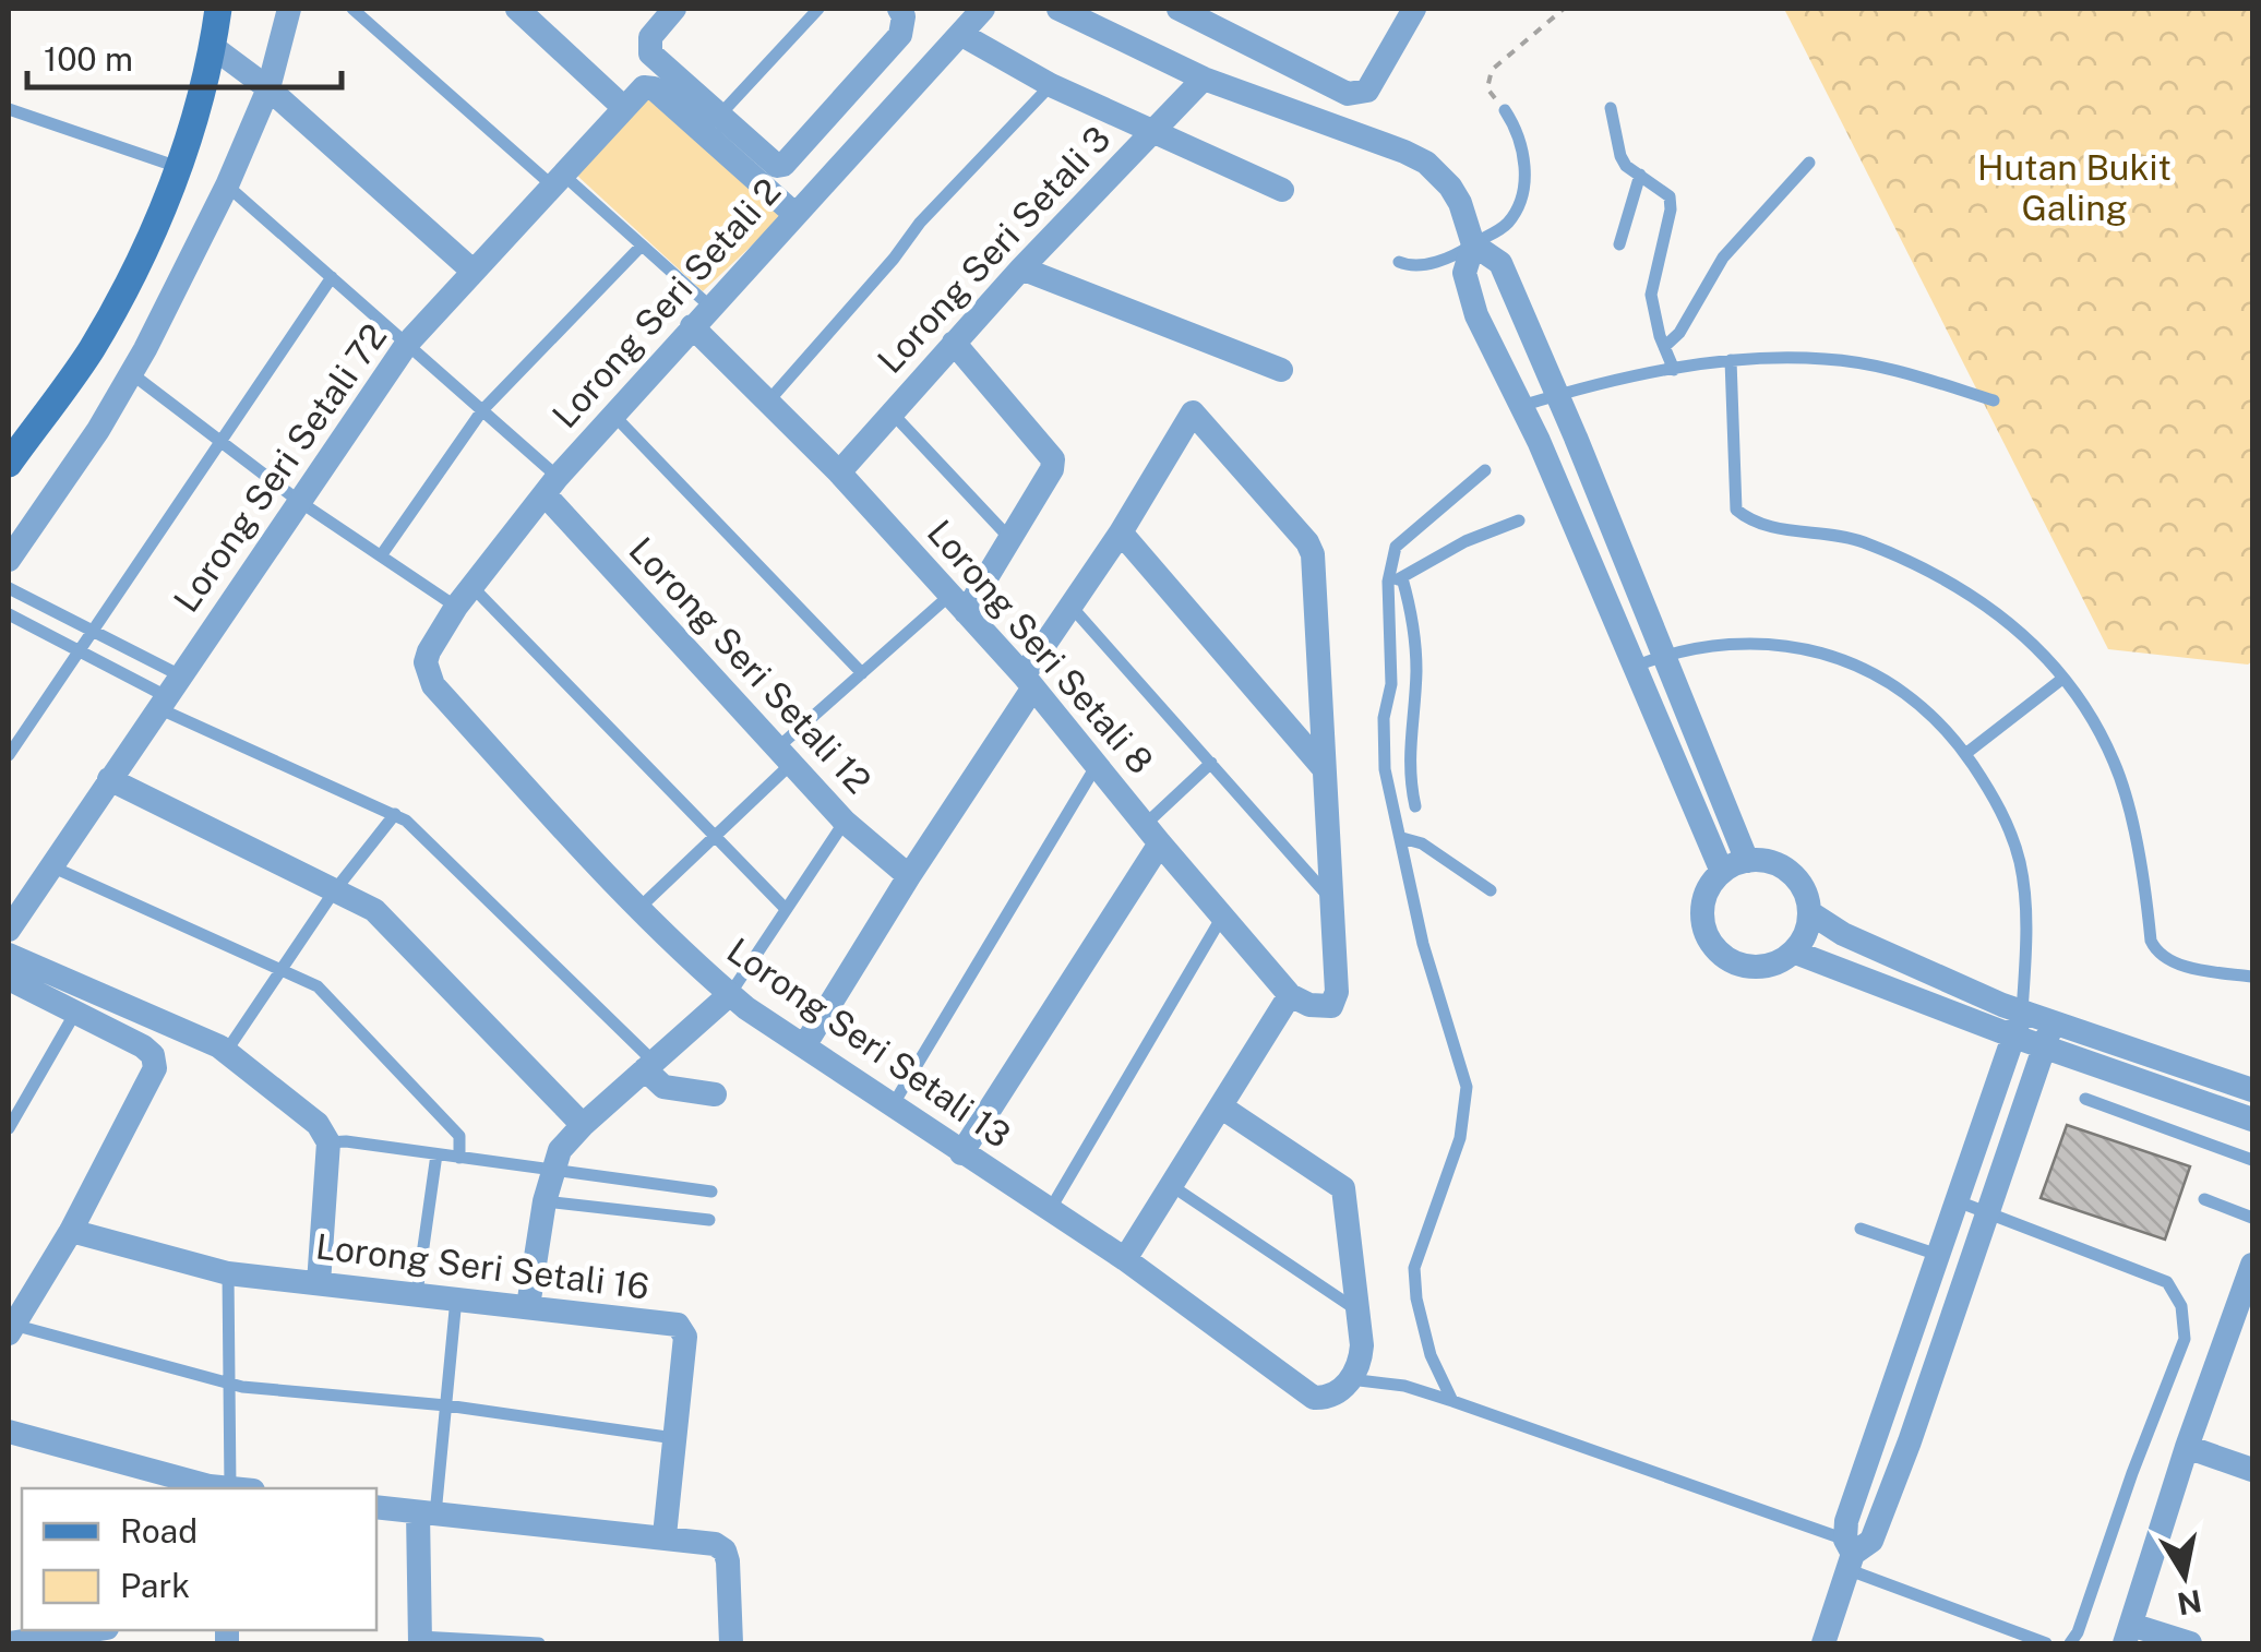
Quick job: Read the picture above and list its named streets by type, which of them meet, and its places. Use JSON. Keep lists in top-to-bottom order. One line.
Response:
{"streets":{"street":["Lorong Seri Setali 3","Lorong Seri Setali 2","Lorong Seri Setali 72","Lorong Seri Setali 8","Lorong Seri Setali 12","Lorong Seri Setali 13","Lorong Seri Setali 16"]},"crossings":[["Lorong Seri Setali 3","Lorong Seri Setali 8"],["Lorong Seri Setali 2","Lorong Seri Setali 72"],["Lorong Seri Setali 2","Lorong Seri Setali 8"],["Lorong Seri Setali 2","Lorong Seri Setali 12"],["Lorong Seri Setali 2","Lorong Seri Setali 13"]],"parks":["Hutan Bukit Galing"],"legend":["Road","Park"],"scale_bar":"100 m","north":"bottom"}
